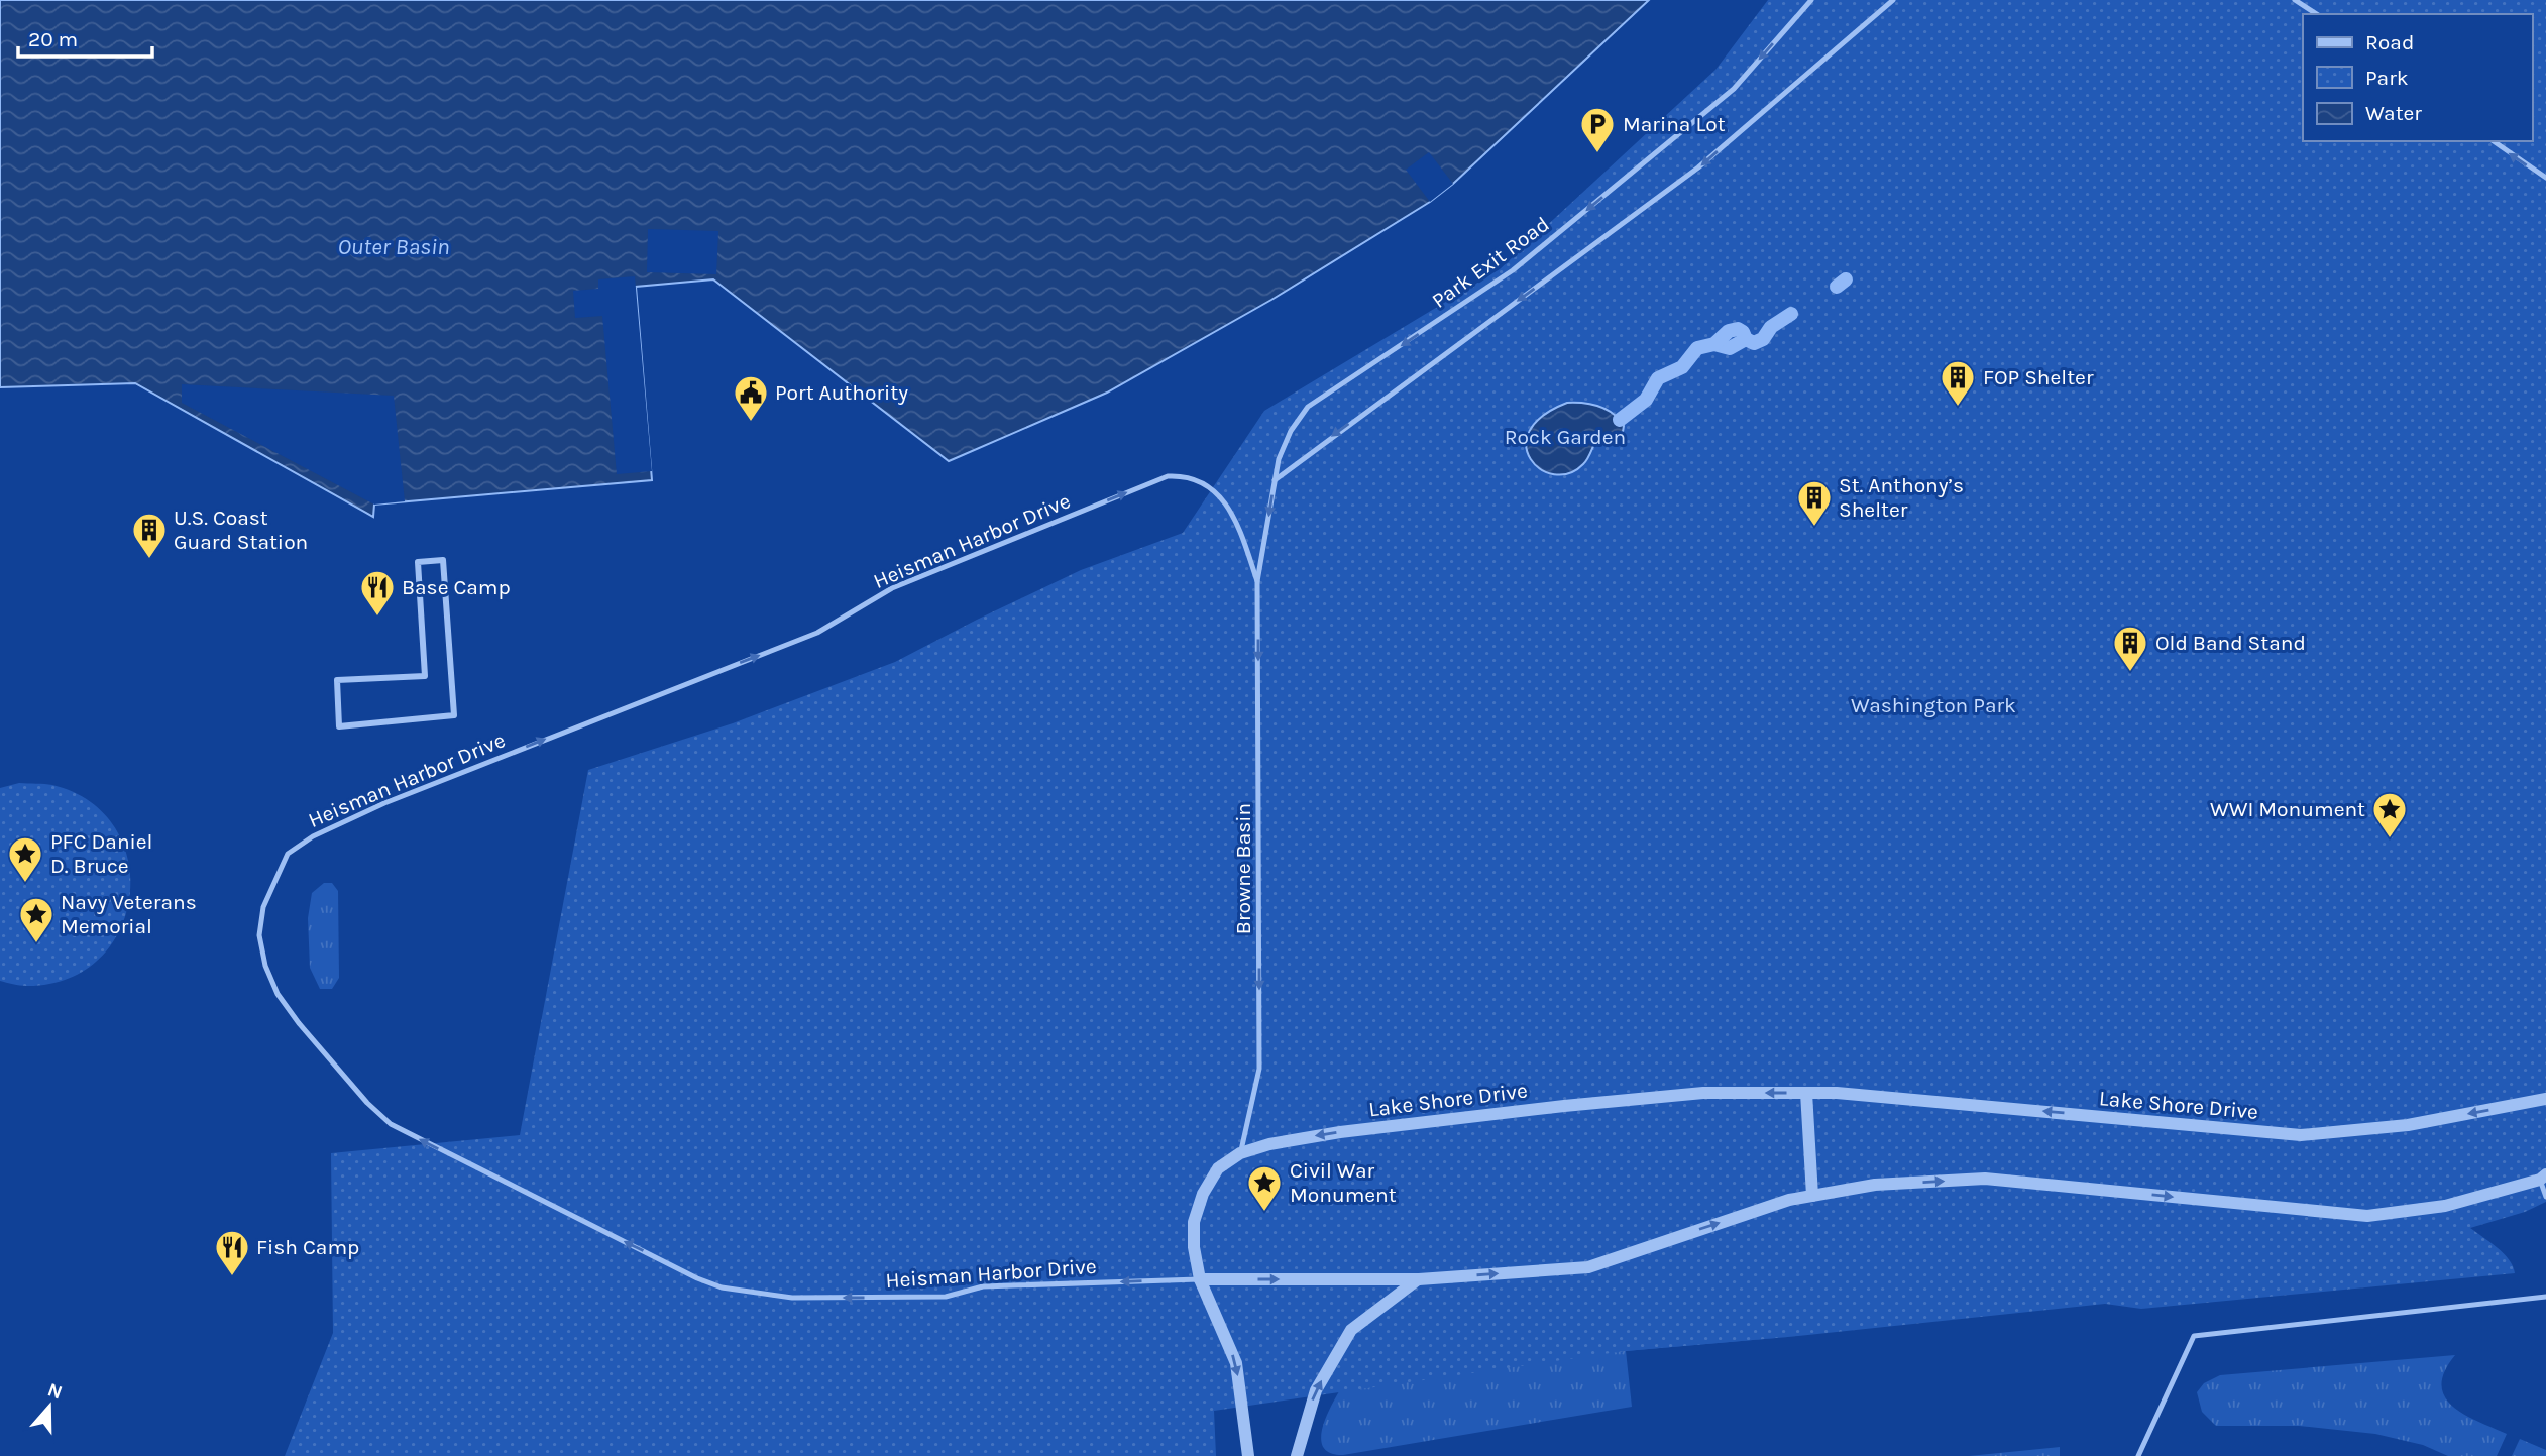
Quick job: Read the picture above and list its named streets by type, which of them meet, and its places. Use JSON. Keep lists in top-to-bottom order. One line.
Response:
{"streets":{"street":["Lake Shore Drive"],"lane":["Park Exit Road","Heisman Harbor Drive","Browne Basin"]},"crossings":[["Park Exit Road","Heisman Harbor Drive"],["Park Exit Road","Browne Basin"],["Heisman Harbor Drive","Browne Basin"],["Heisman Harbor Drive","Lake Shore Drive"],["Browne Basin","Lake Shore Drive"]],"one_way":["Browne Basin"],"water":["Outer Basin"],"parks":["Rock Garden","Washington Park"],"places":{"parking":["Marina Lot"],"building":["FOP Shelter","St. Anthony’s Shelter","U.S. Coast Guard Station","Old Band Stand"],"public building":["Port Authority"],"restaurant":["Base Camp","Fish Camp"],"place":["WWI Monument","PFC Daniel D. Bruce","Navy Veterans Memorial","Civil War Monument"]},"legend":["Road","Park","Water"],"scale_bar":"20 m","north":"top"}
